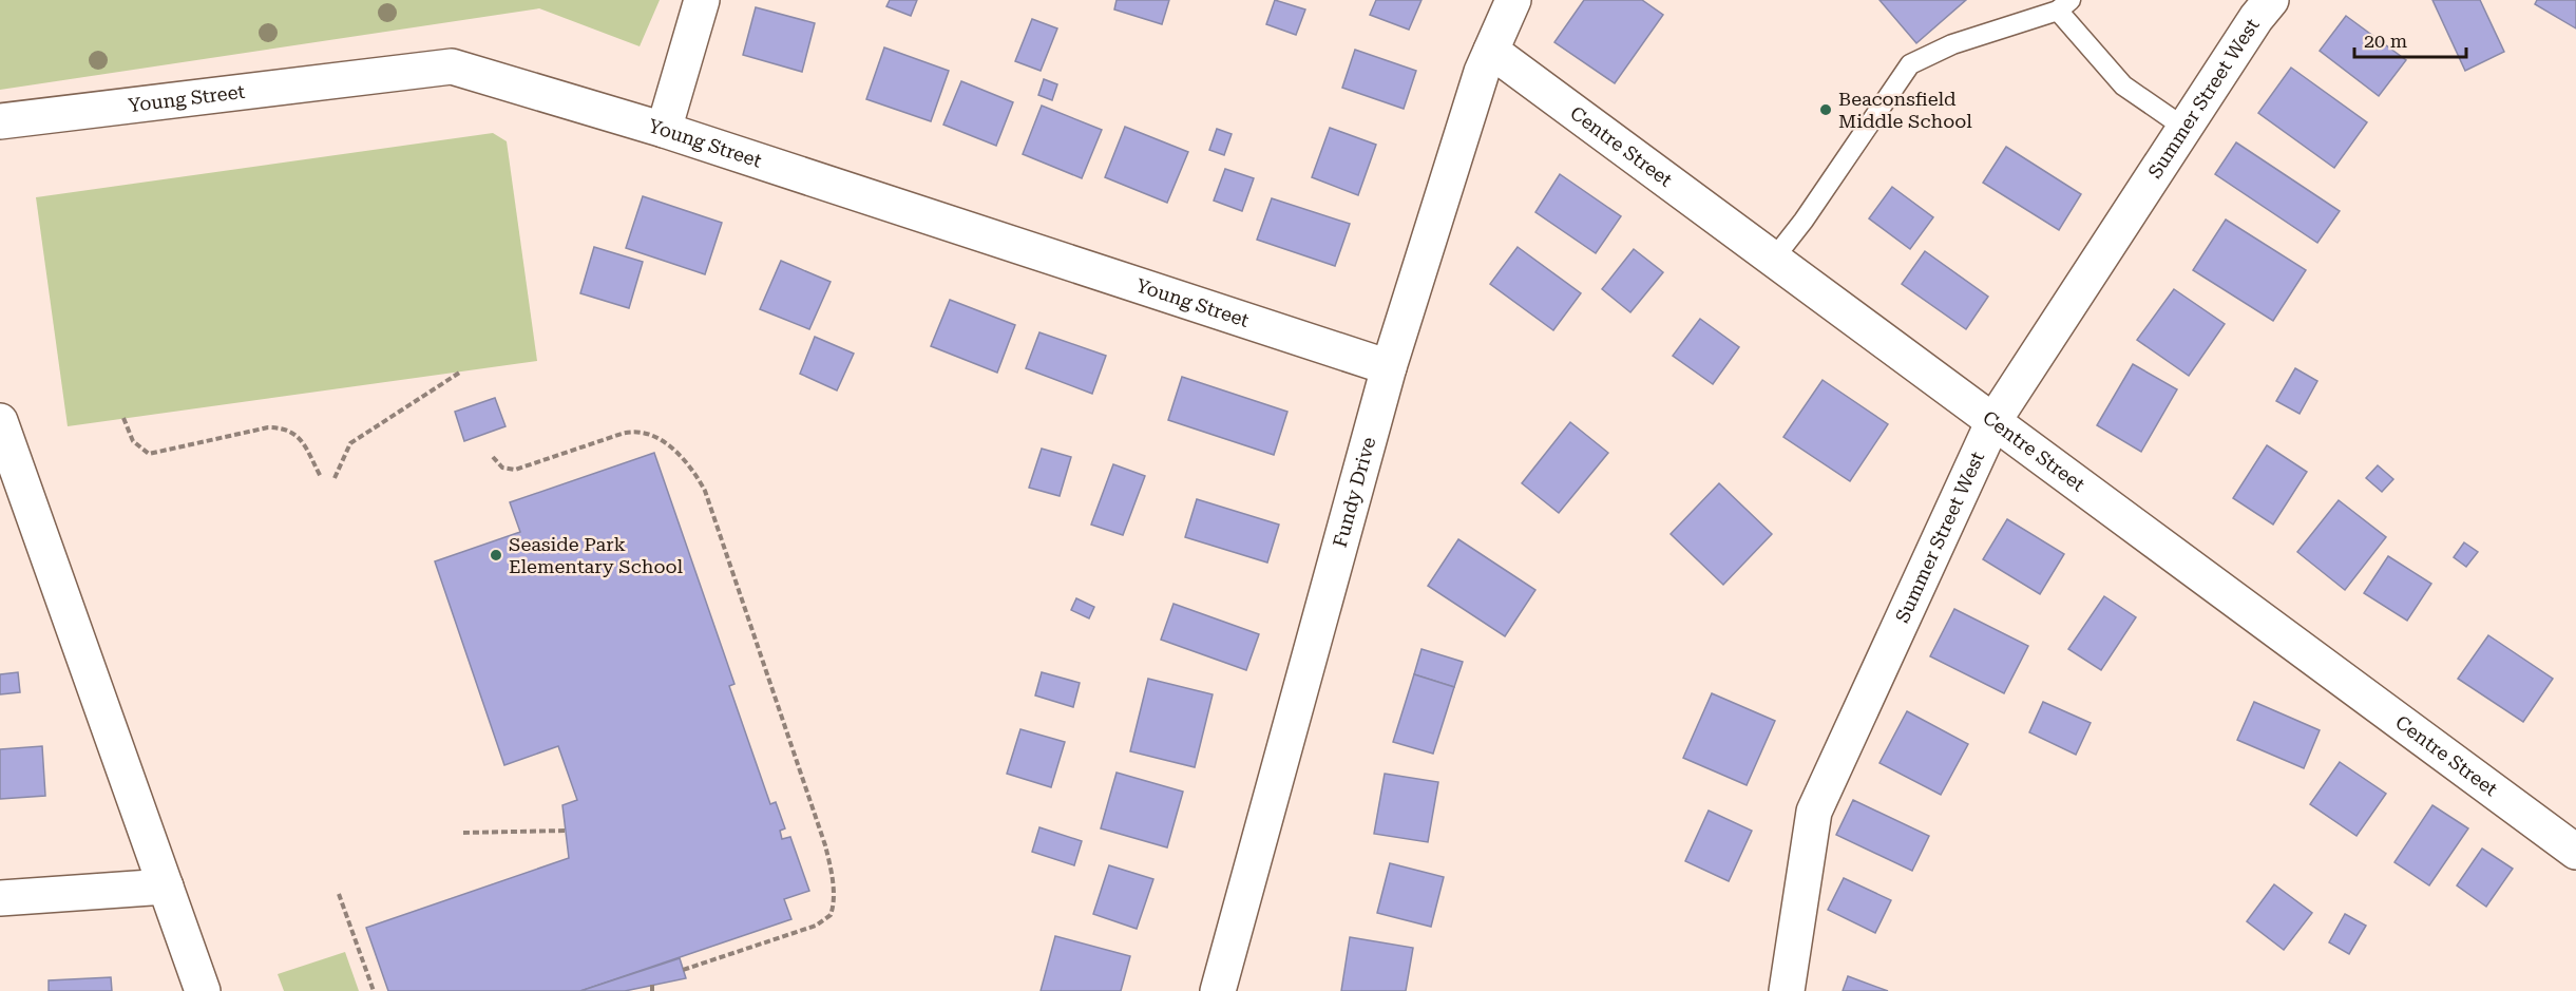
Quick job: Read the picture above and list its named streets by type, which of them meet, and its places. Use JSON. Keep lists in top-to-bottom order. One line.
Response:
{"streets":{"street":["Young Street","Summer Street West","Centre Street","Fundy Drive"]},"crossings":[["Young Street","Fundy Drive"],["Summer Street West","Centre Street"],["Centre Street","Fundy Drive"]],"places":["Beaconsfield Middle School","Seaside Park Elementary School"],"scale_bar":"20 m"}
